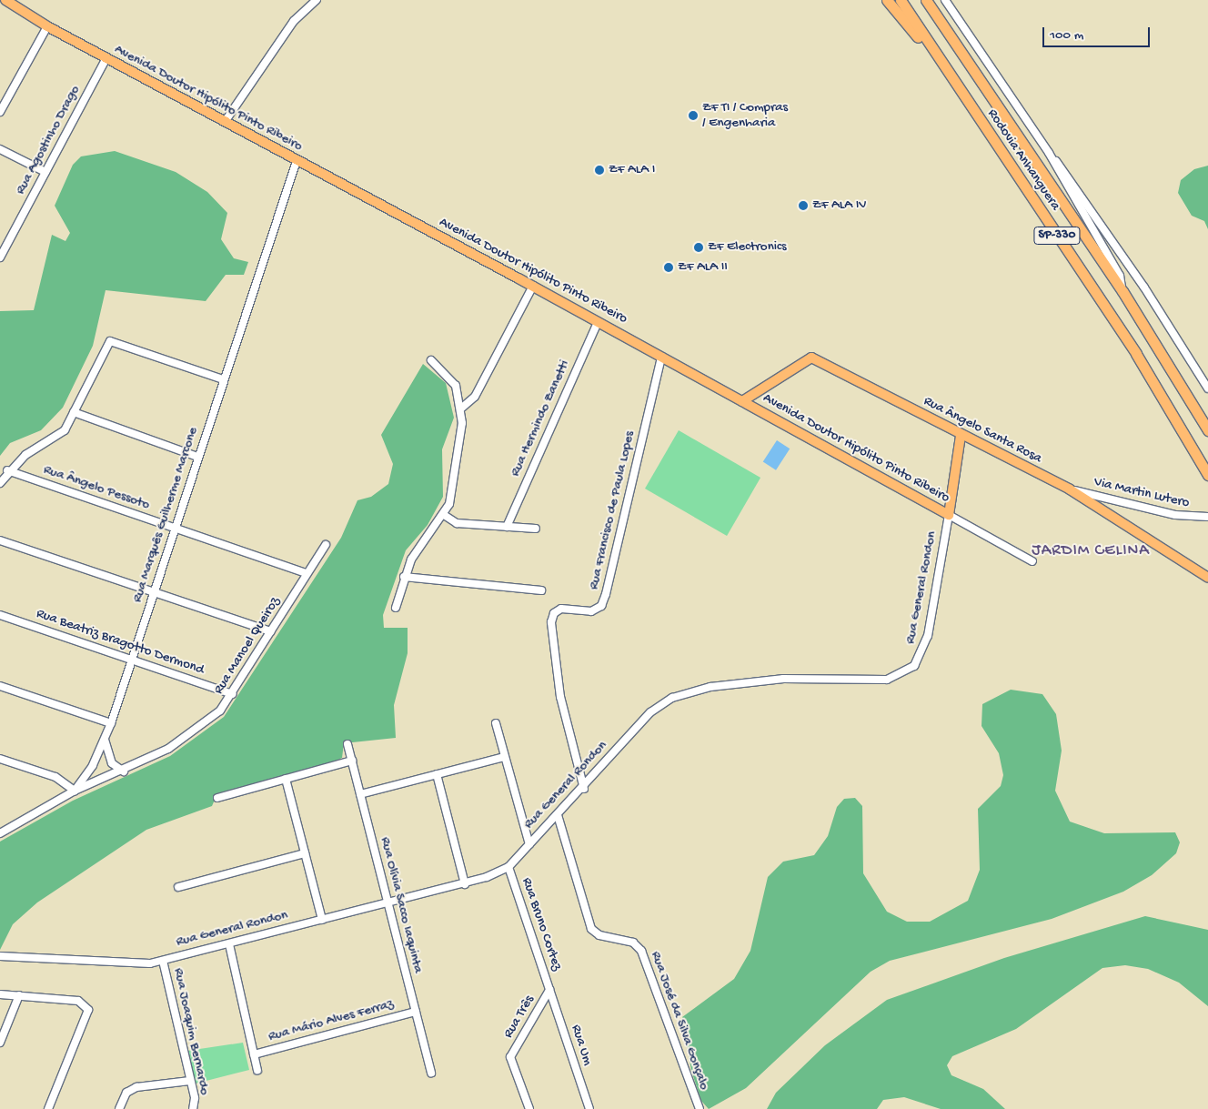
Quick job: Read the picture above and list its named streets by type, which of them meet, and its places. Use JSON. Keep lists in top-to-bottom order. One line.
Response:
{"streets":{"highway":["Rodovia Anhanguera","SP-330"],"main road":["Avenida Doutor Hipólito Pinto Ribeiro","Rua Ângelo Santa Rosa","Rua General Rondon"],"street":["Rua Agostinho Drago","Rua Hermindo Zanetti","Rua Ângelo Pessoto","Via Martin Lutero","Rua Francisco de Paula Lopes","Rua Marquês Guilherme Marcone","Rua Beatriz Bragotto Dermond","Rua Manoel Queiroz","Rua Olívia Sacco Iaquinta","Rua Bruno Cortez","Rua Três","Rua Mário Alves Ferraz","Rua José da Silva Gonçalo","Rua Joaquim Bernardo","Rua Um"]},"crossings":[["Avenida Doutor Hipólito Pinto Ribeiro","Rua Agostinho Drago"],["Avenida Doutor Hipólito Pinto Ribeiro","Rua Hermindo Zanetti"],["Avenida Doutor Hipólito Pinto Ribeiro","Rua Ângelo Santa Rosa"],["Avenida Doutor Hipólito Pinto Ribeiro","Rua Francisco de Paula Lopes"],["Avenida Doutor Hipólito Pinto Ribeiro","Rua Marquês Guilherme Marcone"],["Avenida Doutor Hipólito Pinto Ribeiro","Rua General Rondon"],["Rua Ângelo Santa Rosa","Via Martin Lutero"],["Rua Ângelo Santa Rosa","Rua General Rondon"],["Rua Ângelo Pessoto","Rua Marquês Guilherme Marcone"],["Rua Ângelo Pessoto","Rua Manoel Queiroz"],["Rua Francisco de Paula Lopes","Rua General Rondon"],["Rua Marquês Guilherme Marcone","Rua Beatriz Bragotto Dermond"],["Rua Marquês Guilherme Marcone","Rua Manoel Queiroz"],["Rua General Rondon","Rua Olívia Sacco Iaquinta"],["Rua General Rondon","Rua Bruno Cortez"],["Rua General Rondon","Rua José da Silva Gonçalo"],["Rua General Rondon","Rua Joaquim Bernardo"],["Rua Beatriz Bragotto Dermond","Rua Manoel Queiroz"],["Rua Olívia Sacco Iaquinta","Rua Mário Alves Ferraz"],["Rua Bruno Cortez","Rua Três"],["Rua Bruno Cortez","Rua Um"],["Rua Três","Rua Um"]],"districts":["JARDIM CELINA"],"places":["ZF TI / Compras / Engenharia","ZF ALA I","ZF ALA IV","ZF Electronics","ZF ALA II"],"scale_bar":"100 m"}
